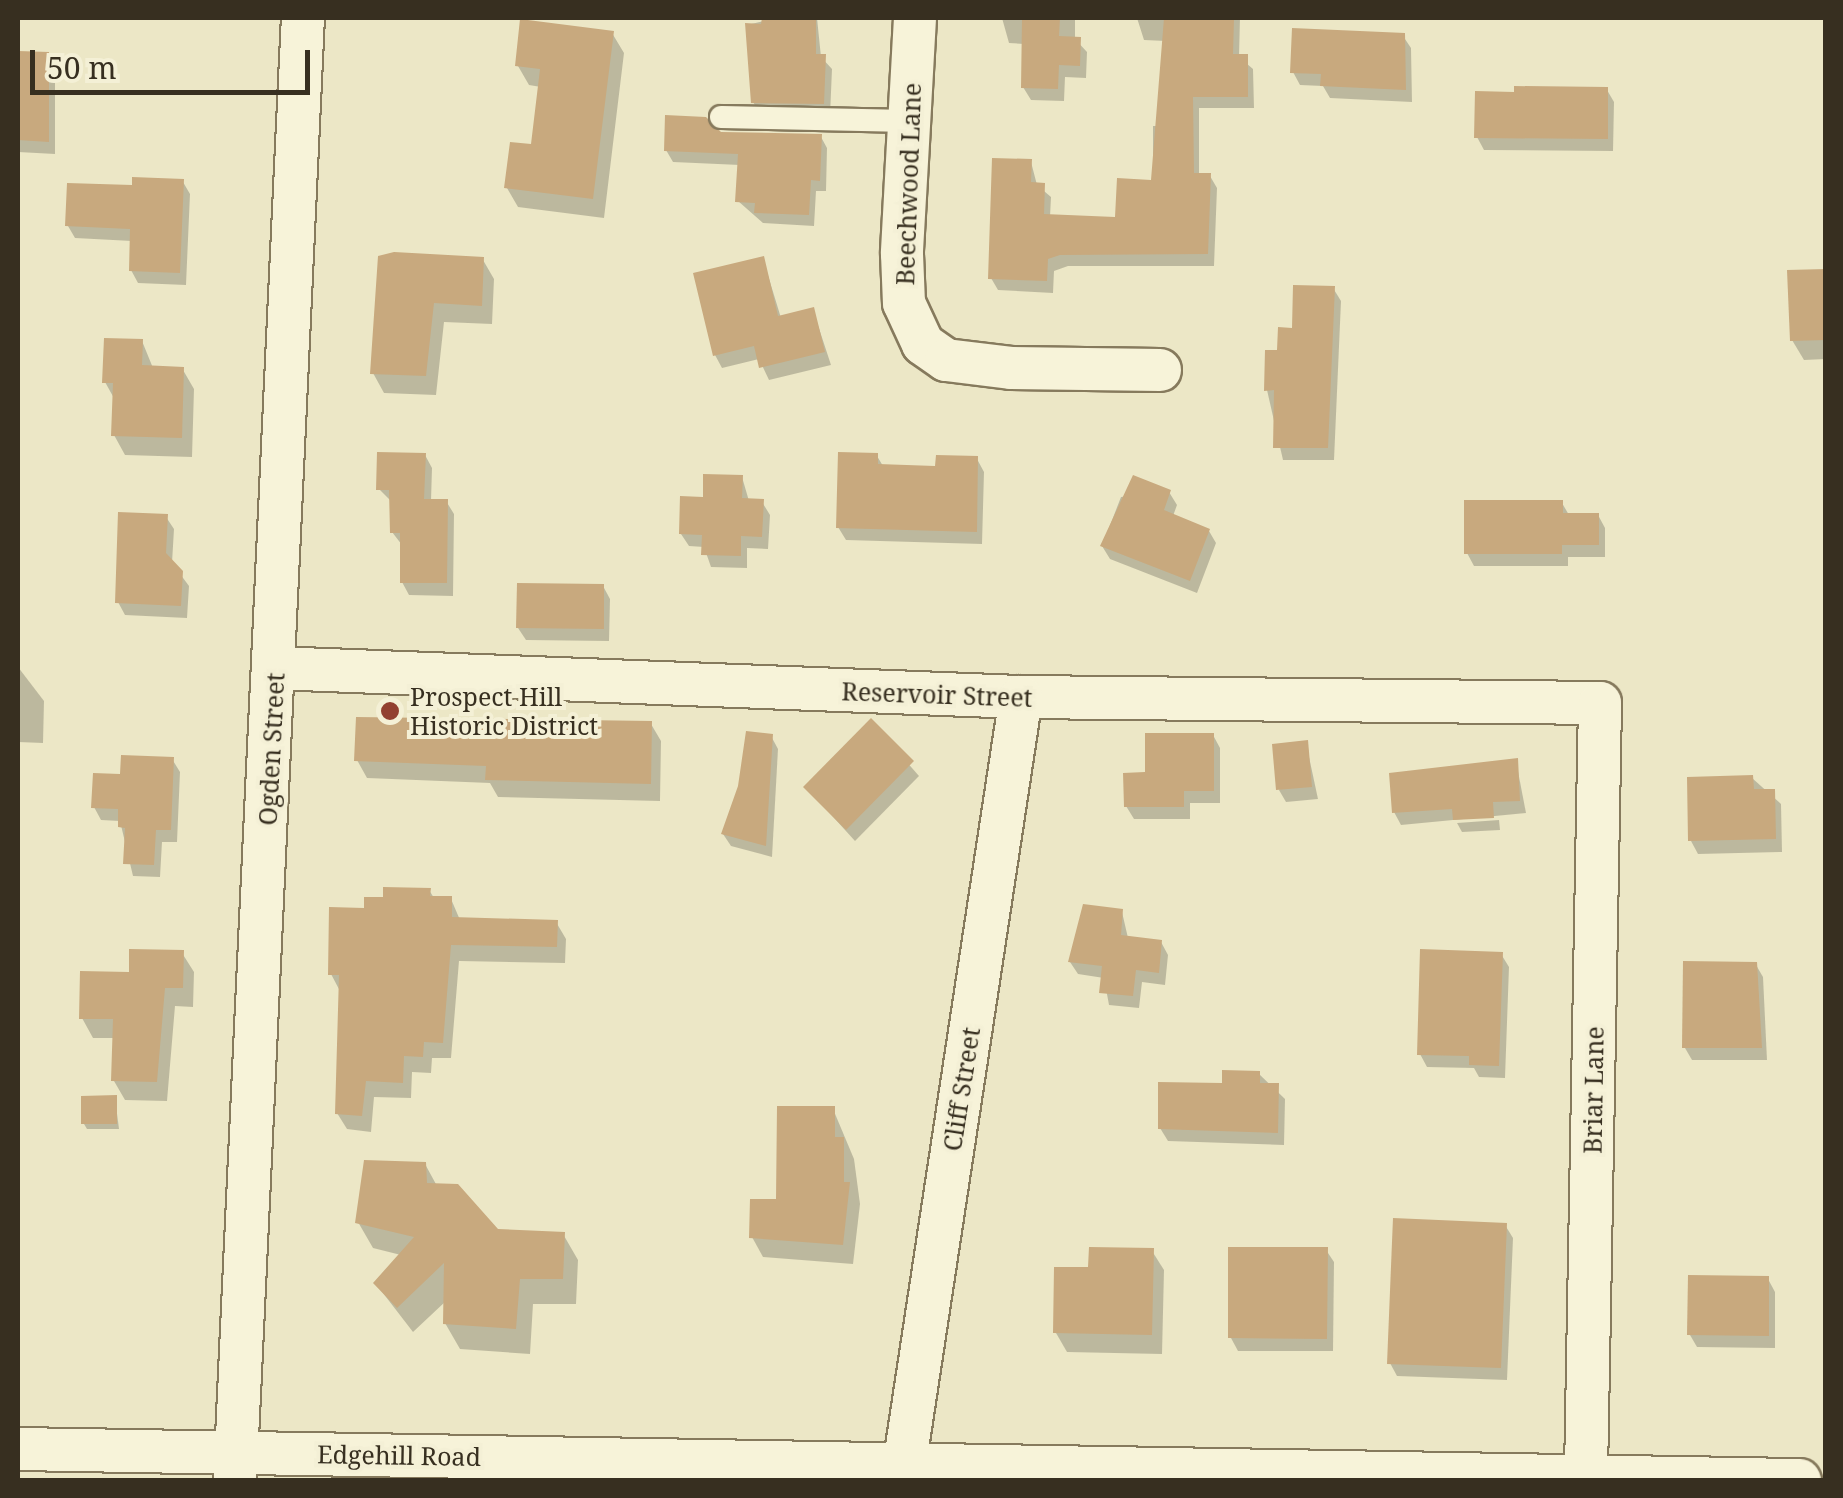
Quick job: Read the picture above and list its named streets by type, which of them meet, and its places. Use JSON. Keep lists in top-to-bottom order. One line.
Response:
{"streets":{"street":["Beechwood Lane","Reservoir Street","Ogden Street","Cliff Street","Briar Lane","Edgehill Road"]},"crossings":[["Reservoir Street","Ogden Street"],["Reservoir Street","Cliff Street"],["Reservoir Street","Briar Lane"],["Ogden Street","Edgehill Road"],["Cliff Street","Edgehill Road"],["Briar Lane","Edgehill Road"]],"places":["Prospect Hill Historic District"],"scale_bar":"50 m"}
